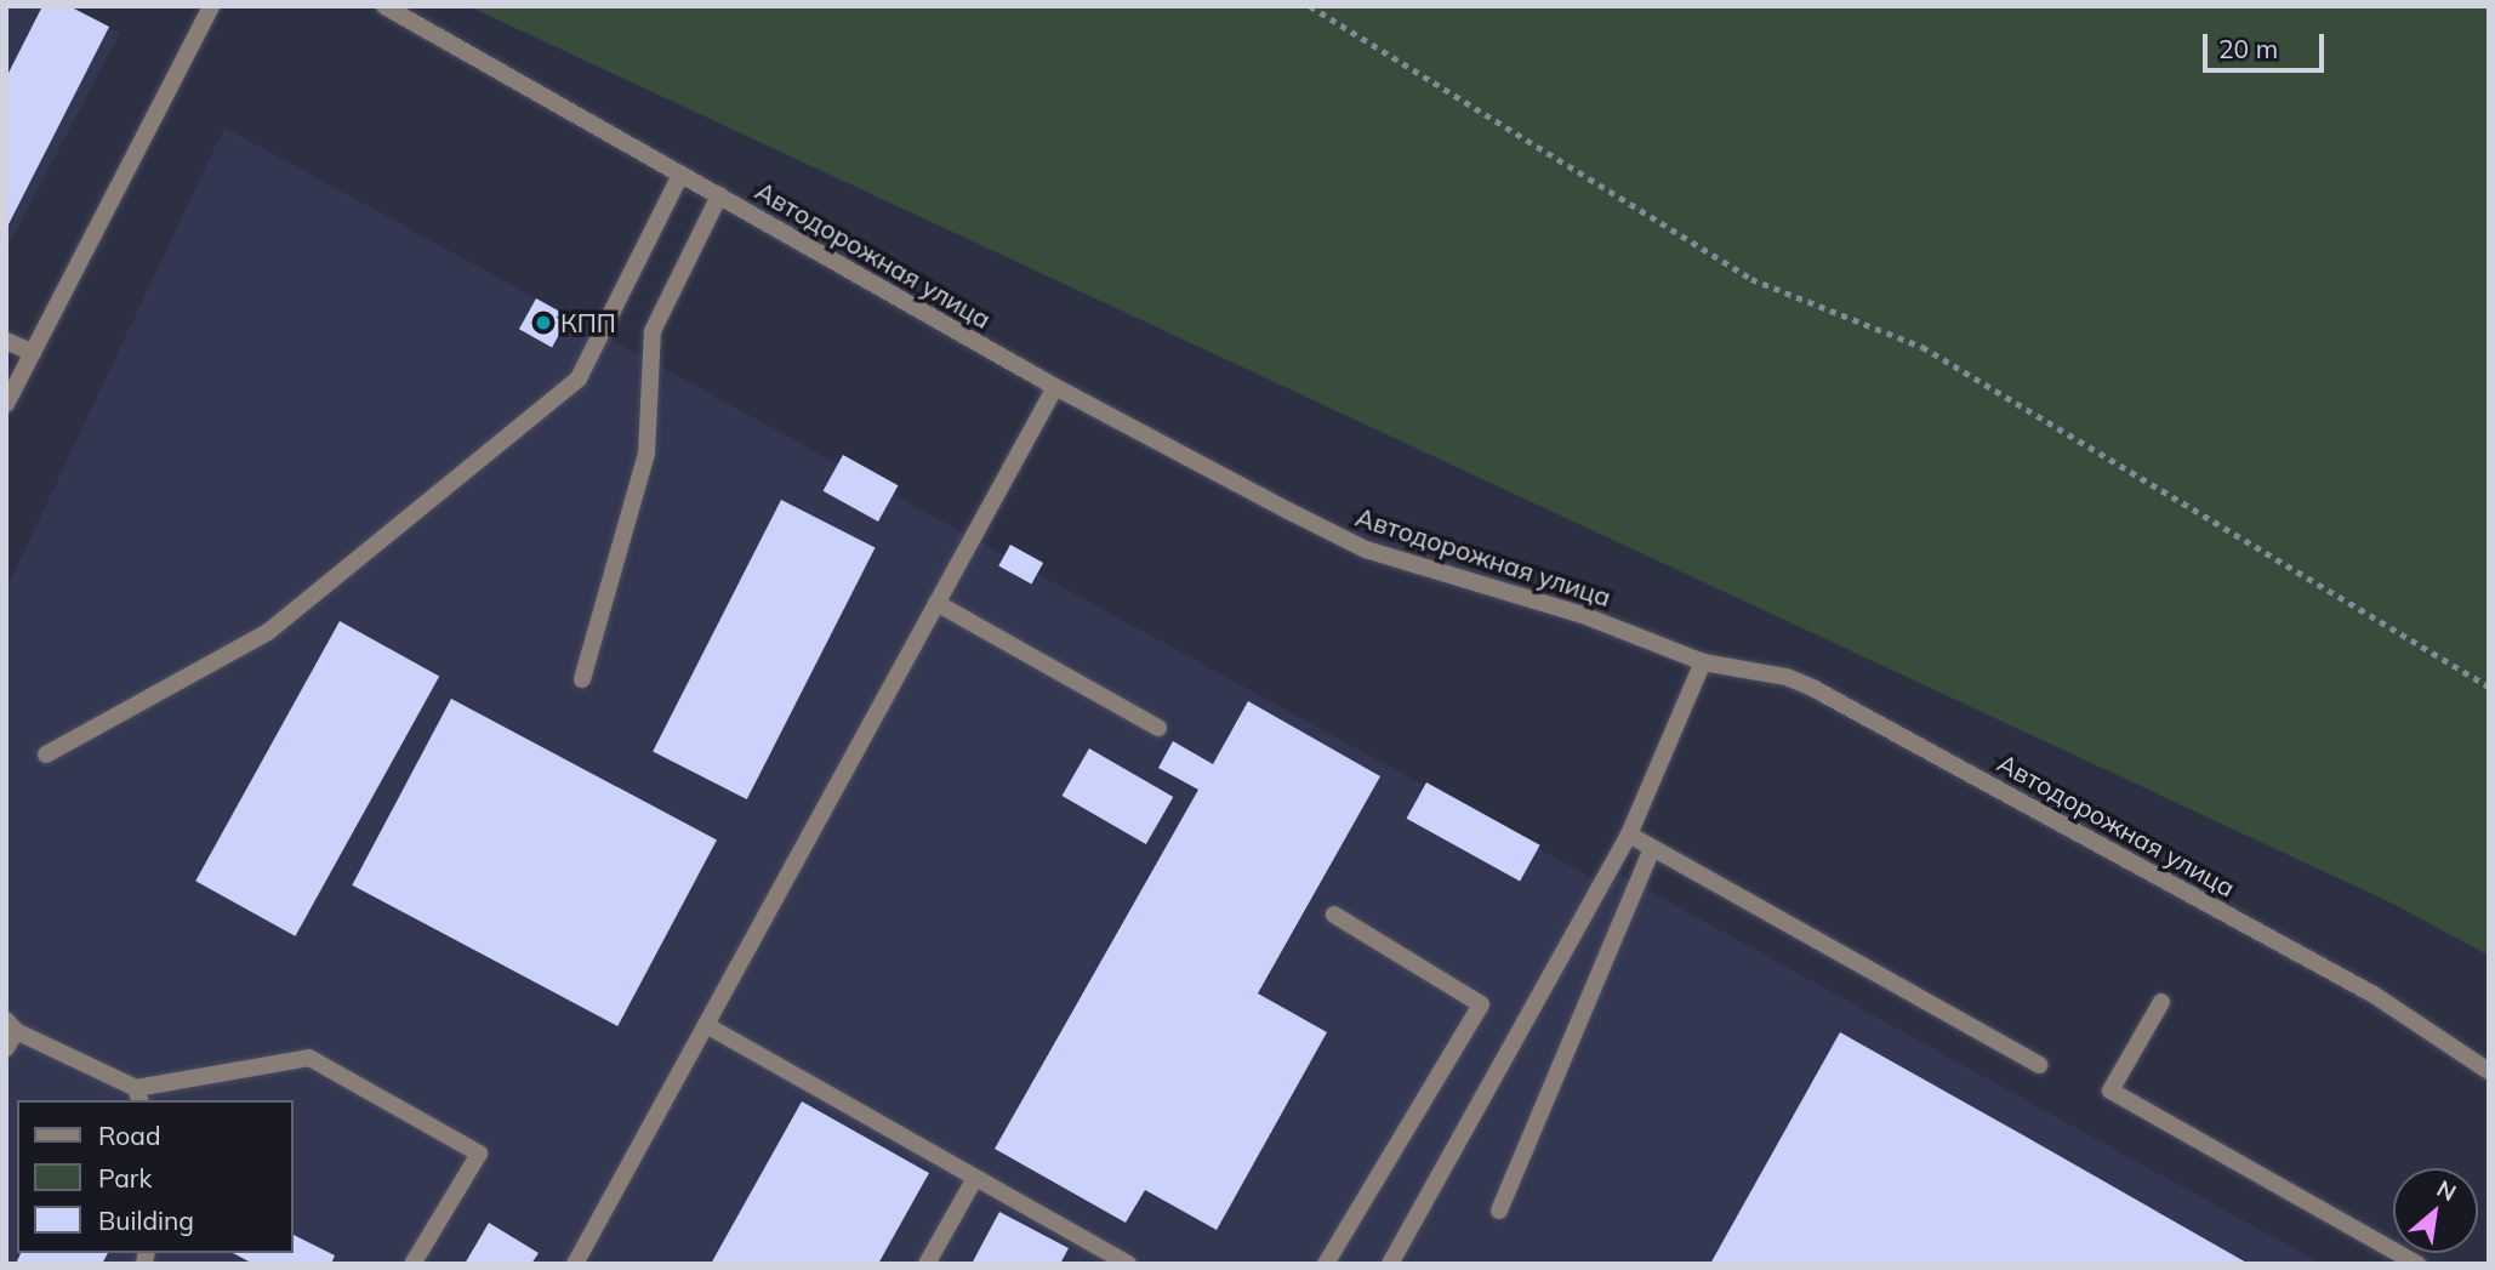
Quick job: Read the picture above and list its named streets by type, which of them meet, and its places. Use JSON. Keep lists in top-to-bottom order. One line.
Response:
{"streets":{"street":["Автодорожная улица"]},"places":["КПП"],"legend":["Road","Park","Building"],"scale_bar":"20 m","north":"top right"}
